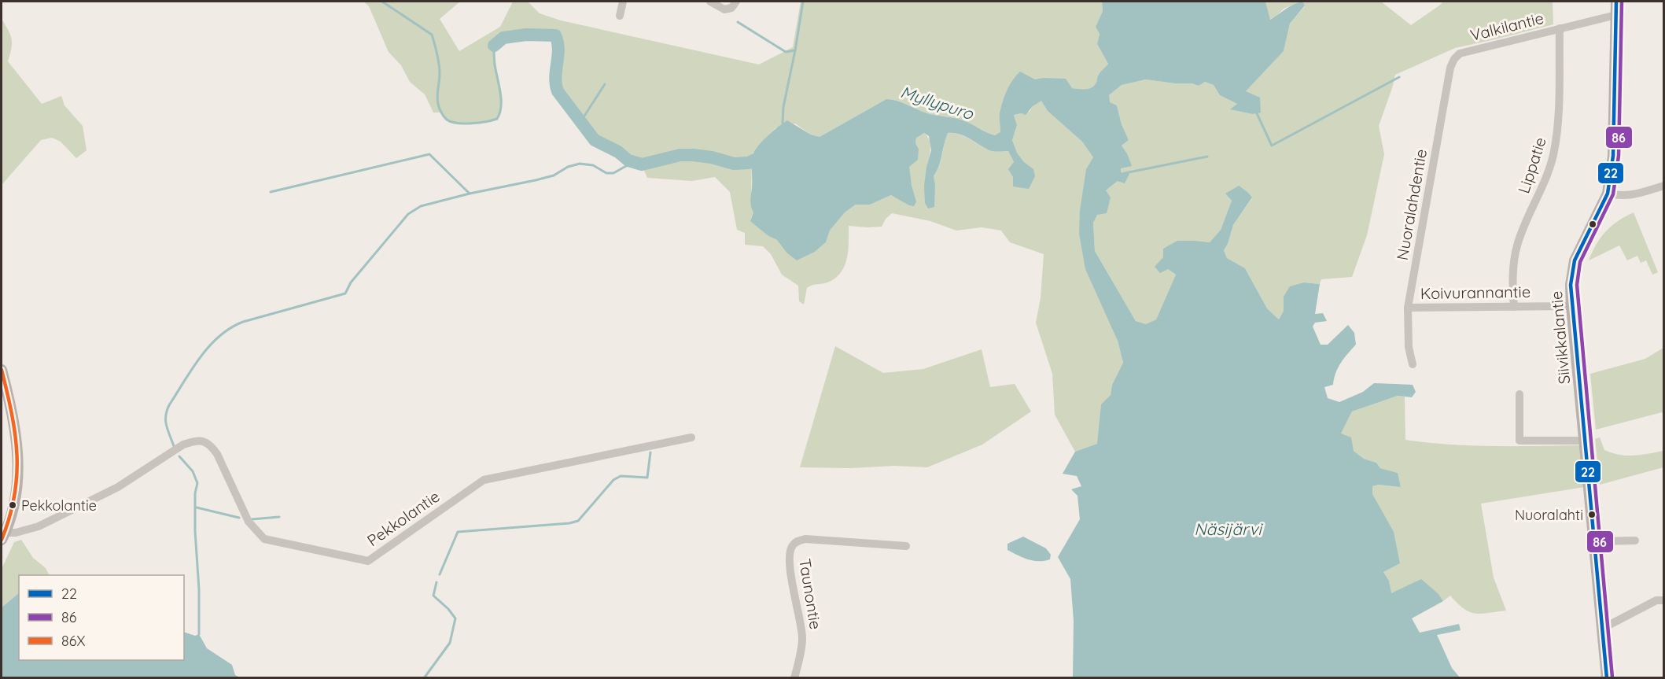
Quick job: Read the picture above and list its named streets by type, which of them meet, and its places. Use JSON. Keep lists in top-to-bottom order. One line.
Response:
{"streets":{"main road":["Siivikkalantie"],"street":["Valkilantie","Lippatie","Nuoralahdentie","Koivurannantie","Pekkolantie","Taunontie"]},"crossings":[["Valkilantie","Lippatie"],["Valkilantie","Nuoralahdentie"],["Valkilantie","Siivikkalantie"],["Lippatie","Koivurannantie"],["Nuoralahdentie","Koivurannantie"],["Koivurannantie","Siivikkalantie"]],"water":["Myllypuro","Näsijärvi"],"places":["Pekkolantie","Nuoralahti"],"lines":["transit line 22","transit line 86","transit line 86X"],"legend":["22","86","86X"]}
